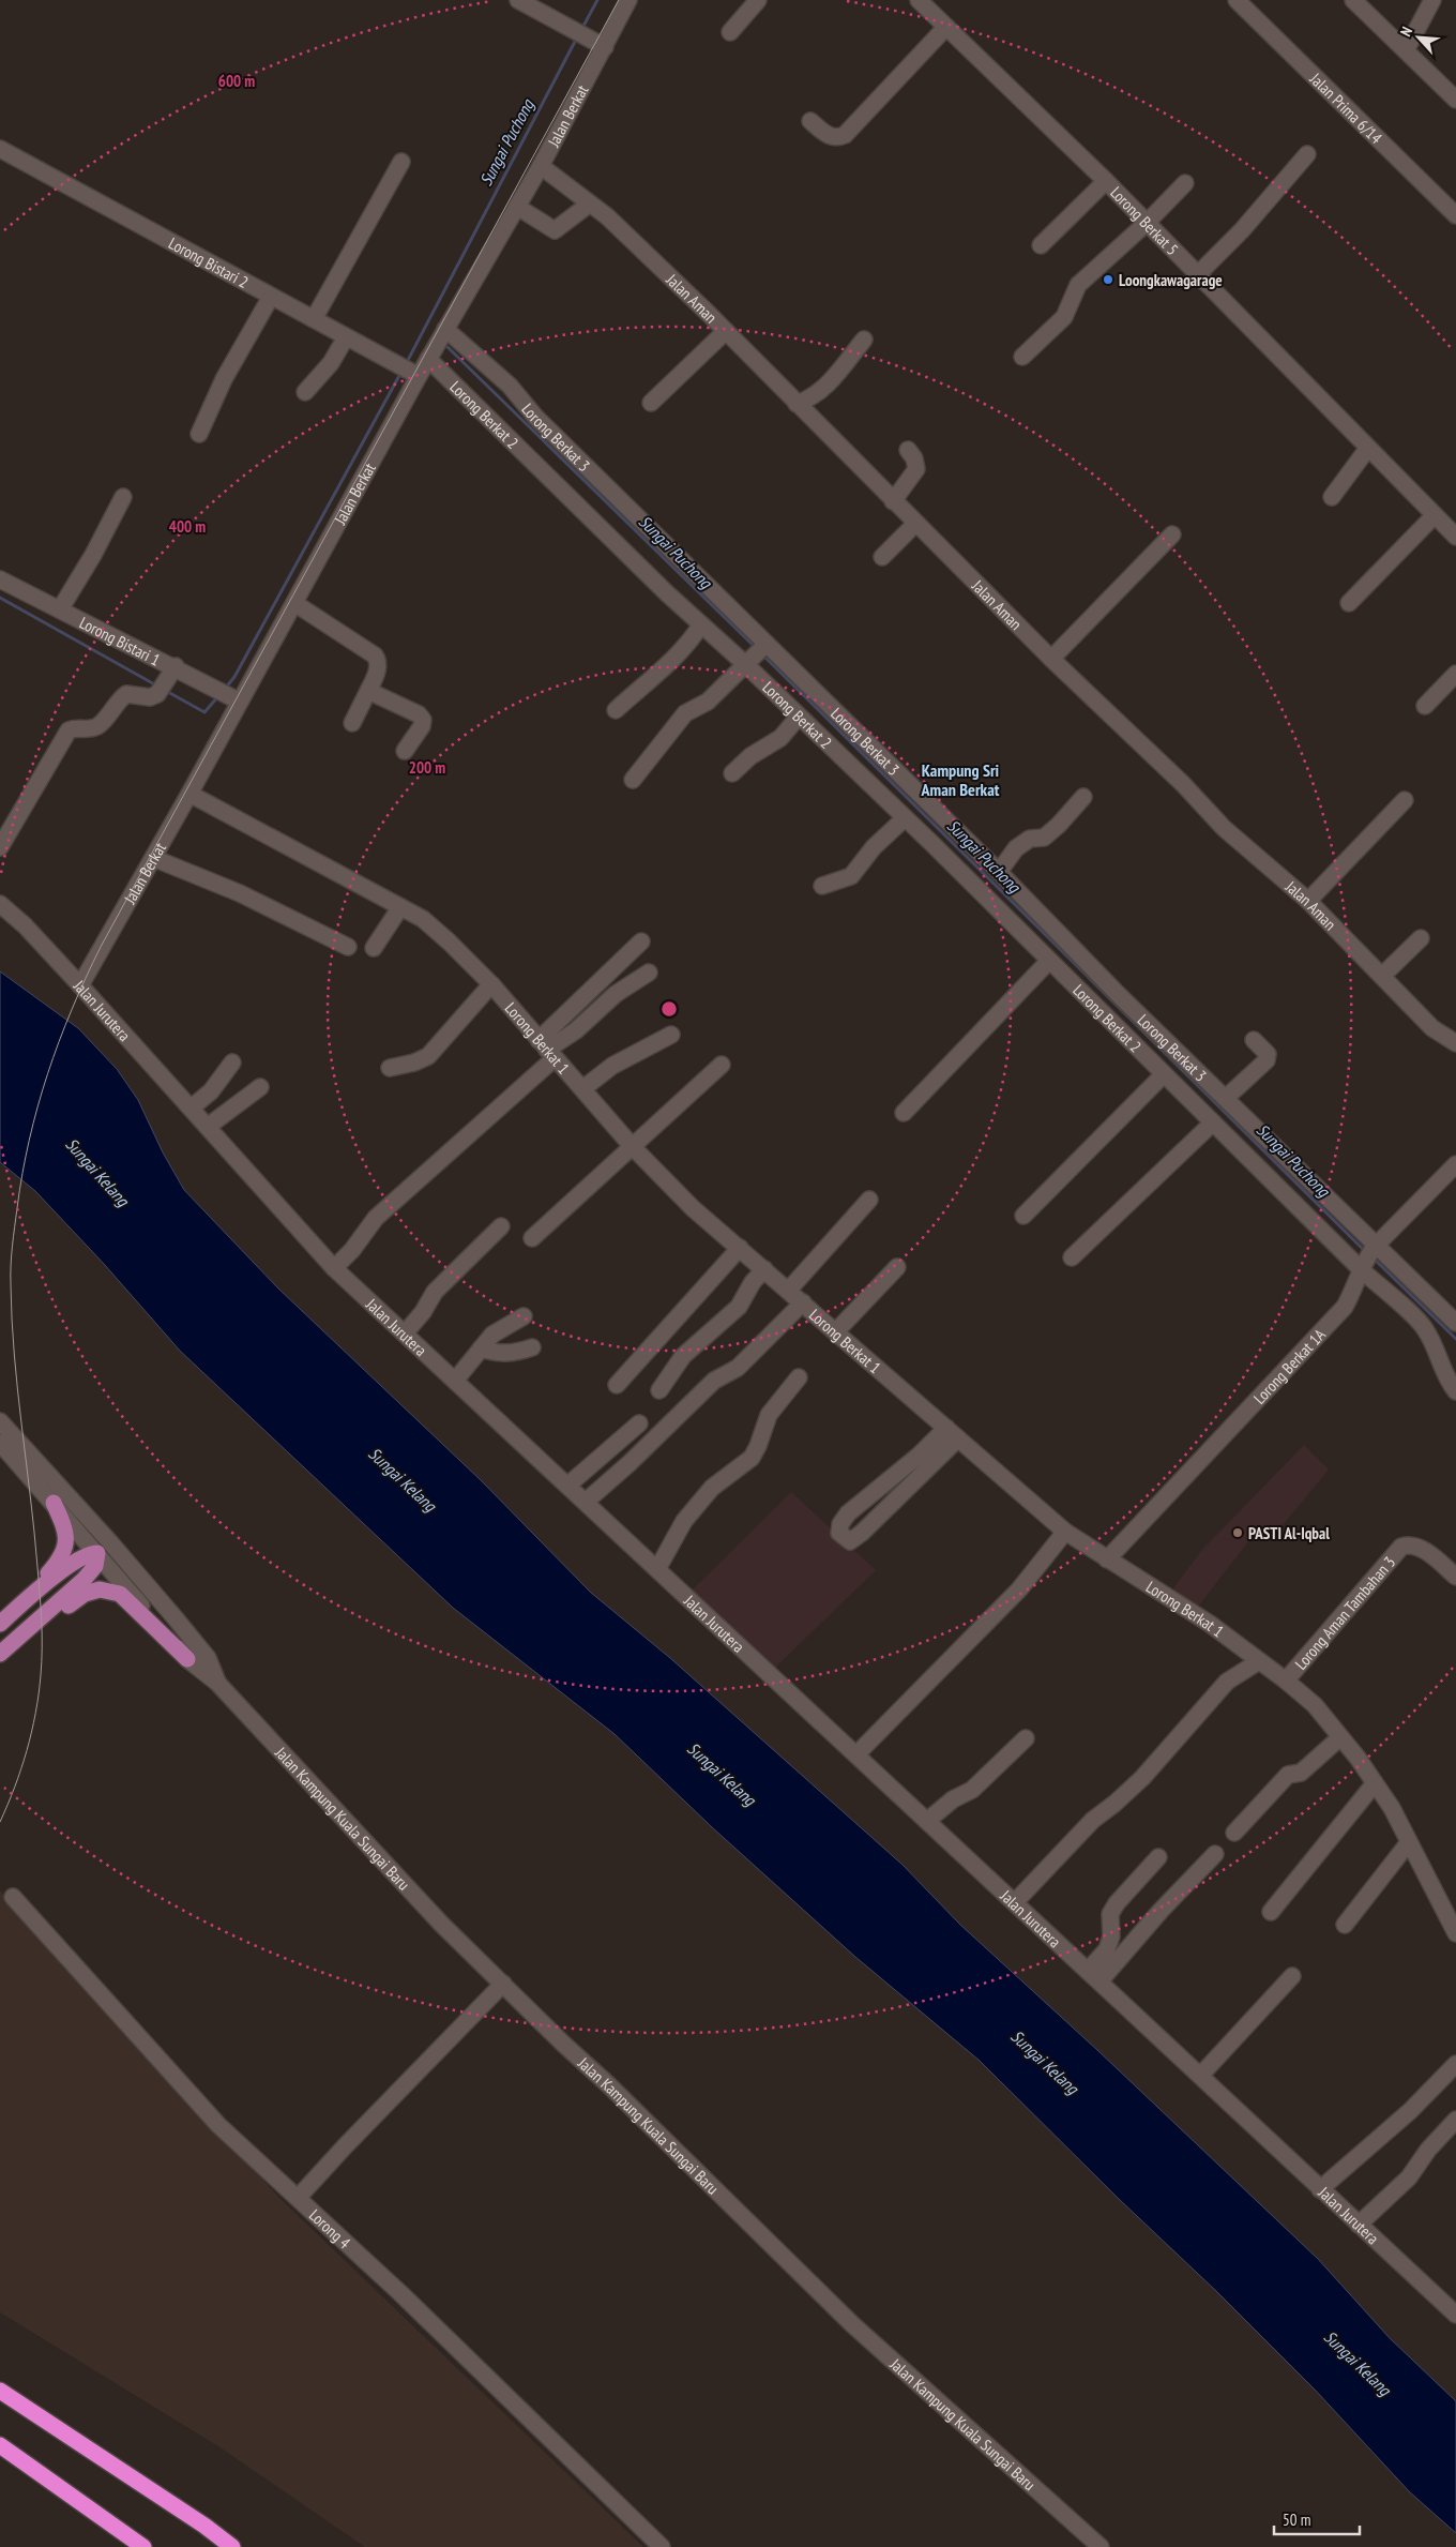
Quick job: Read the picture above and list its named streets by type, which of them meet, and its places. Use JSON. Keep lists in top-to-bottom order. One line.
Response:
{"streets":{"street":["Jalan Prima 6/14","Jalan Berkat","Lorong Berkat 5","Lorong Bistari 2","Jalan Aman","Lorong Berkat 2","Lorong Berkat 3","Lorong Bistari 1","Jalan Jurutera","Lorong Berkat 1","Lorong Berkat 1A","Lorong Aman Tambahan 3","Jalan Kampung Kuala Sungai Baru","Lorong 4"]},"crossings":[["Jalan Berkat","Lorong Bistari 2"],["Jalan Berkat","Jalan Aman"],["Jalan Berkat","Lorong Berkat 2"],["Jalan Berkat","Lorong Berkat 3"],["Jalan Berkat","Lorong Bistari 1"],["Jalan Berkat","Jalan Jurutera"],["Jalan Berkat","Lorong Berkat 1"],["Lorong Berkat 2","Lorong Berkat 3"],["Lorong Berkat 2","Lorong Berkat 1A"],["Lorong Berkat 3","Lorong Berkat 1A"],["Lorong Berkat 1","Lorong Berkat 1A"],["Lorong Berkat 1","Lorong Aman Tambahan 3"]],"districts":["Kampung Sri Aman Berkat"],"water":["Sungai Puchong","Sungai Kelang"],"places":["Loongkawagarage","PASTI Al-Iqbal"],"scale_bar":"50 m","north":"top left","rings":["600 m","400 m","200 m"]}
